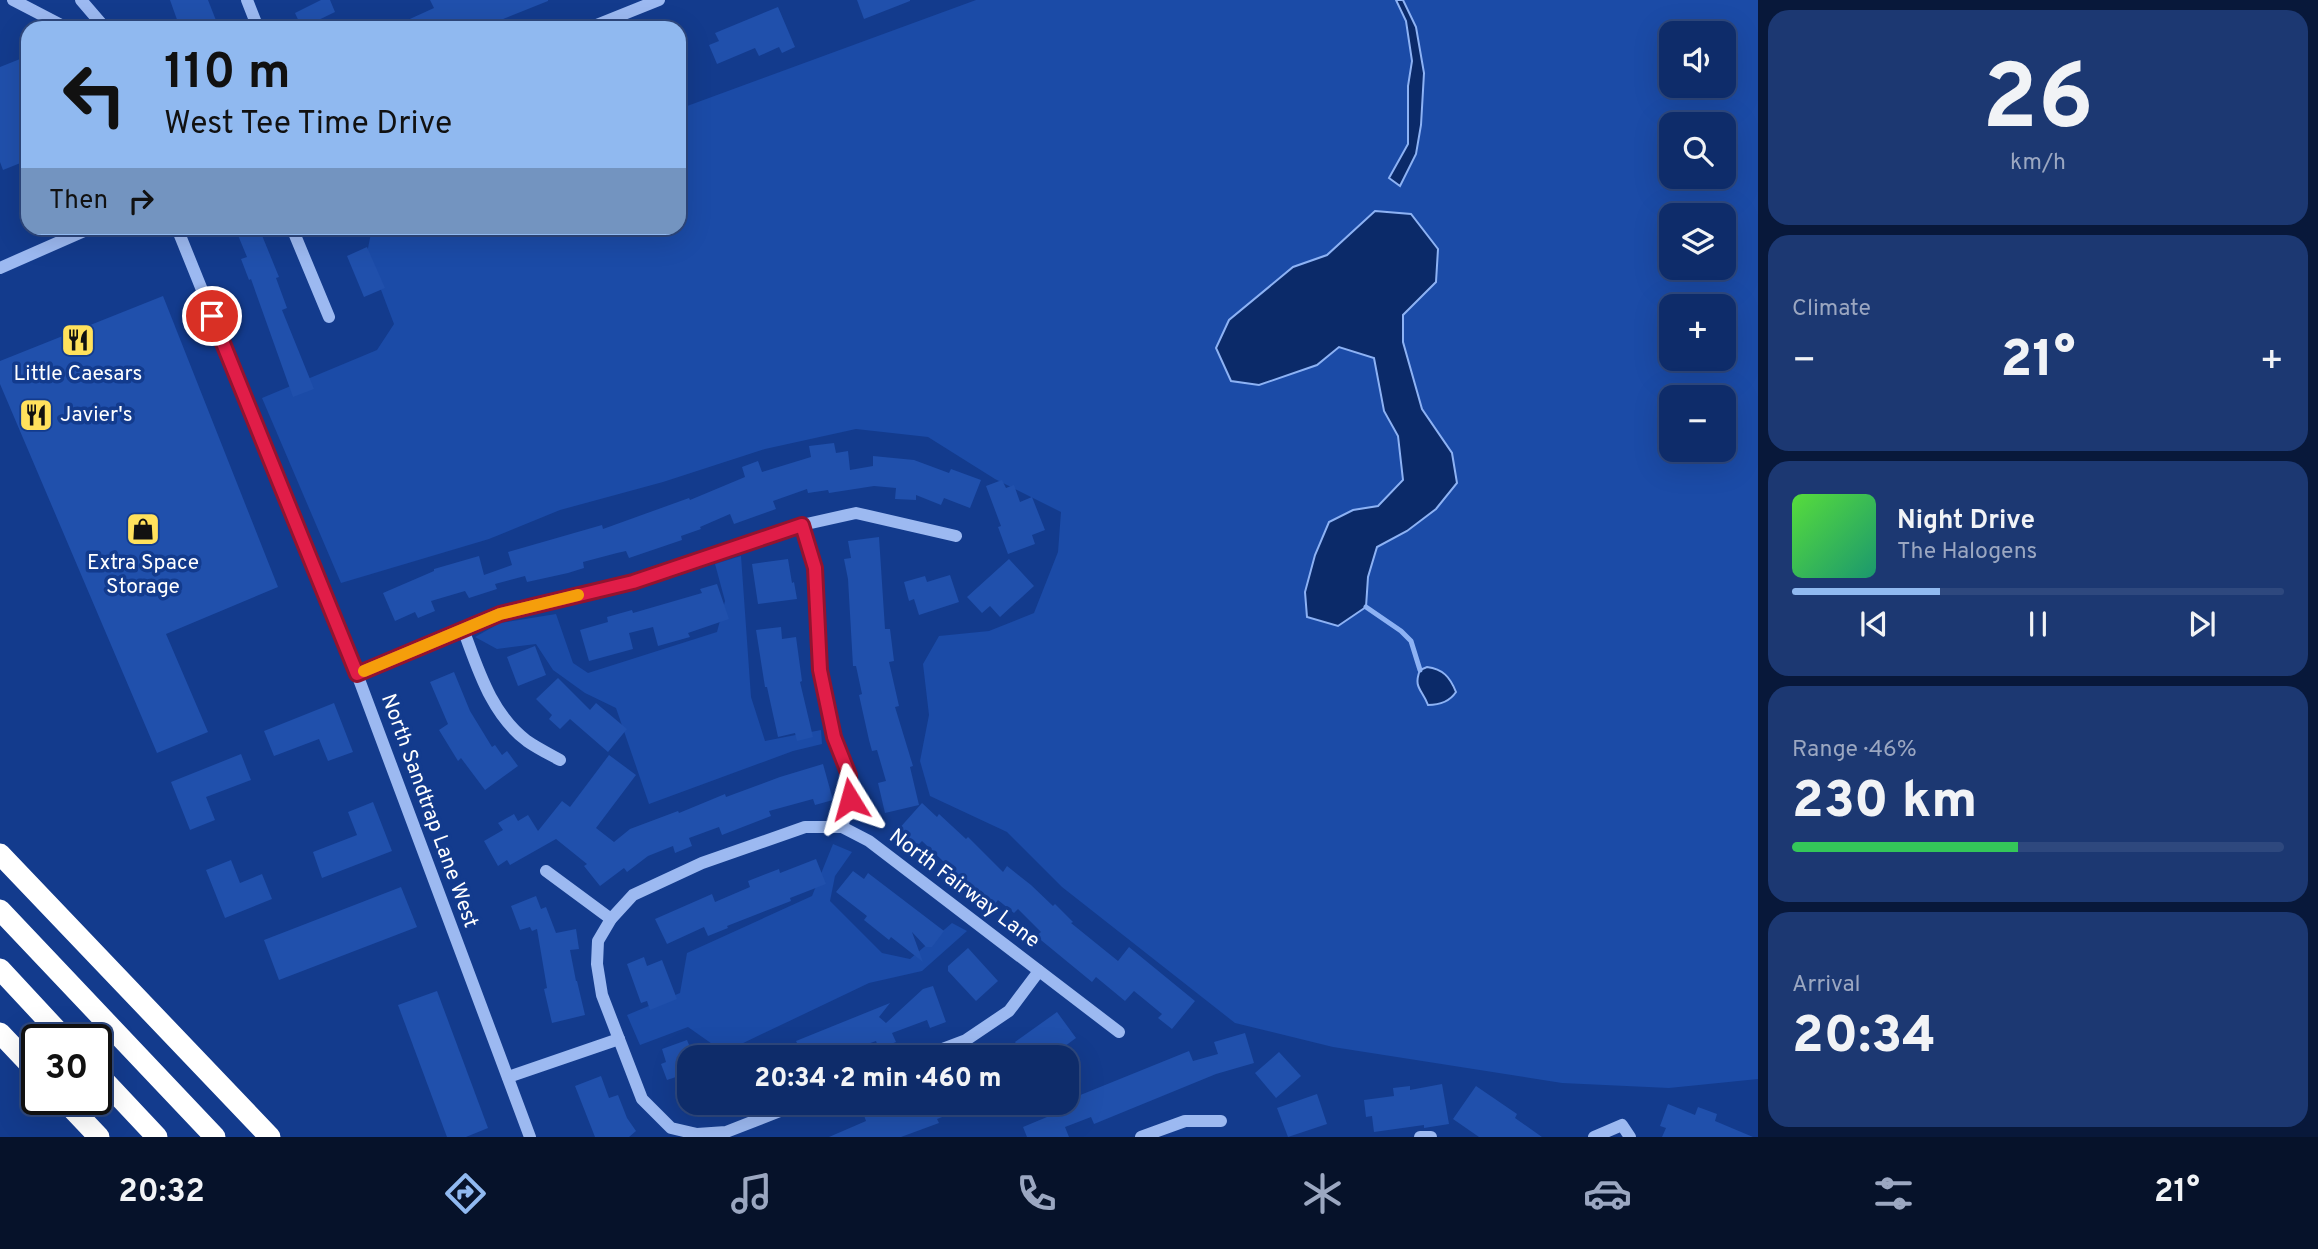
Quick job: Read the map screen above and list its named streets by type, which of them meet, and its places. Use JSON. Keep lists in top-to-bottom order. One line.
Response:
{"streets":{"street":["North Sandtrap Lane West","North Fairway Lane"]},"places":{"restaurant":["Little Caesars","Javier's"],"shop":["Extra Space Storage"]},"page":{"tile":[["26","km/h"],"Climate",["Range · 46%","230 km"],["Arrival","20:34"]],"map_buttons":["+","−"],"turn":["110 m","West Tee Time Drive"],"then":"Then","heat":["−","21°","+"],"song":["Night Drive","The Halogens"],"limit":"30","trip":"20:34 · 2 min · 460 m","tabs":["20:32","21°"]}}
